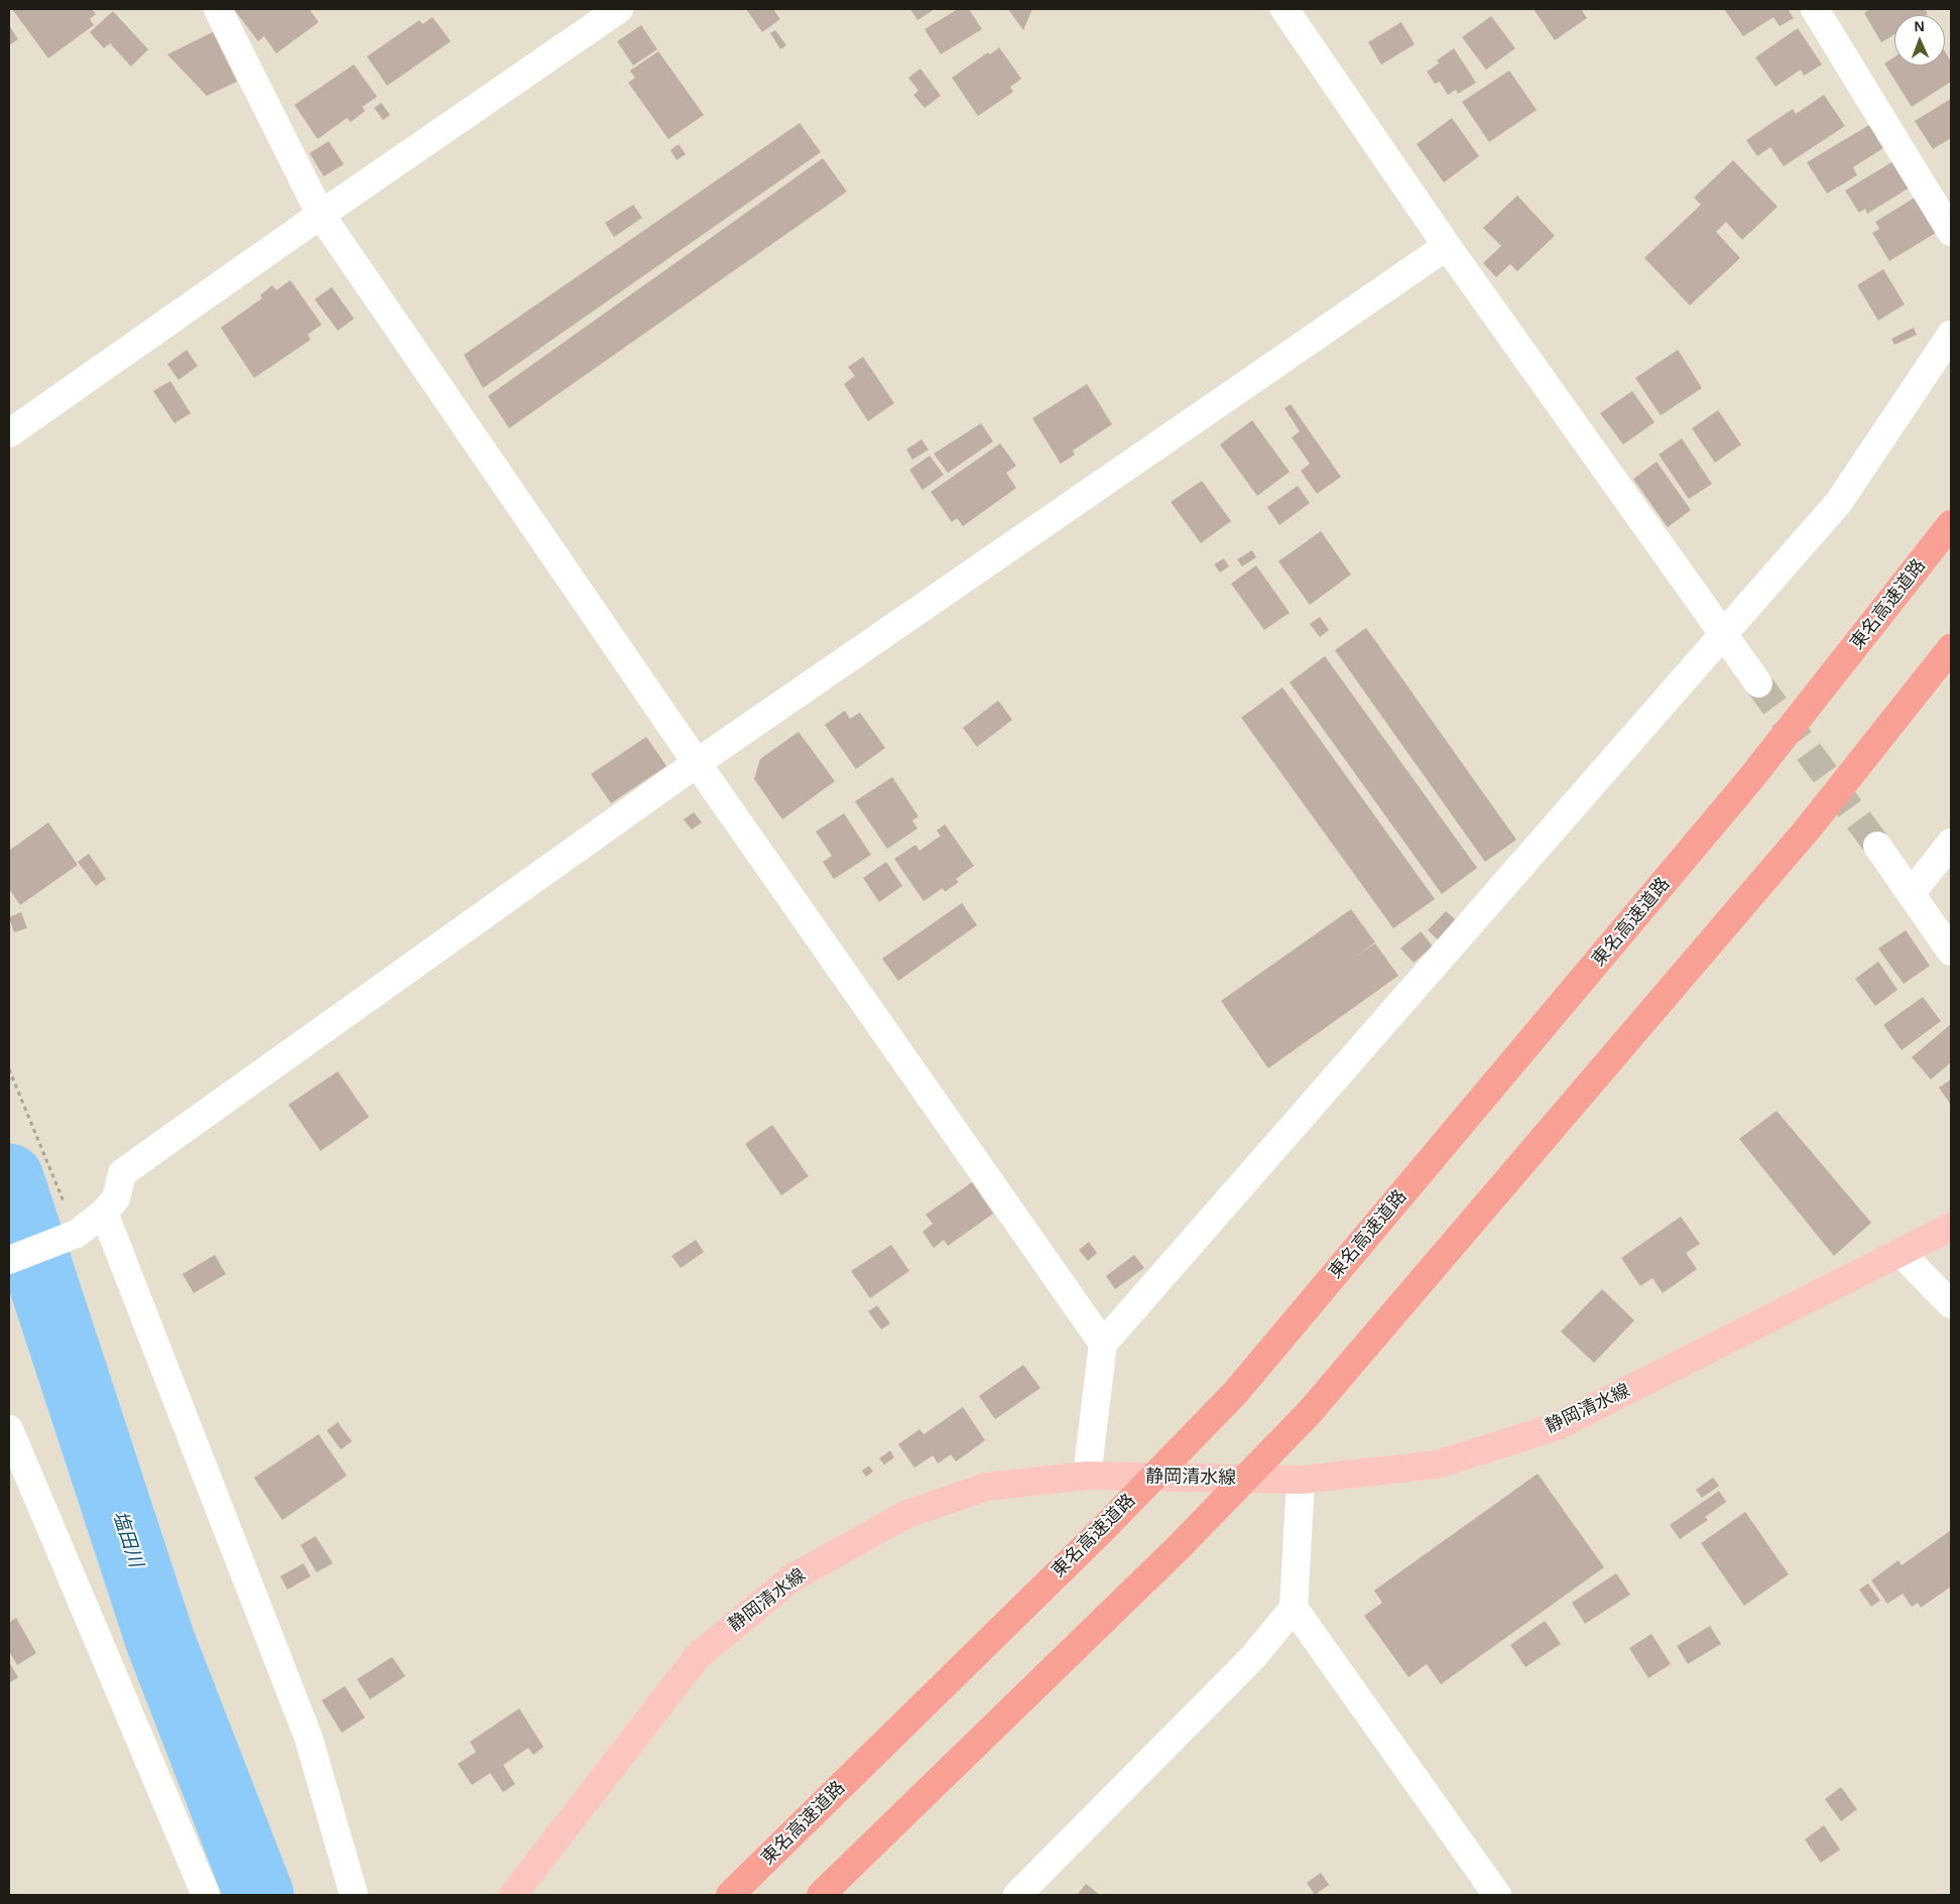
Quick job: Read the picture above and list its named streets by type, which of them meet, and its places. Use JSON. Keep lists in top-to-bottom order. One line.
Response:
{"streets":{"highway":["東名高速道路"],"main road":["静岡清水線"]},"water":["塩田川"],"north":"top"}
